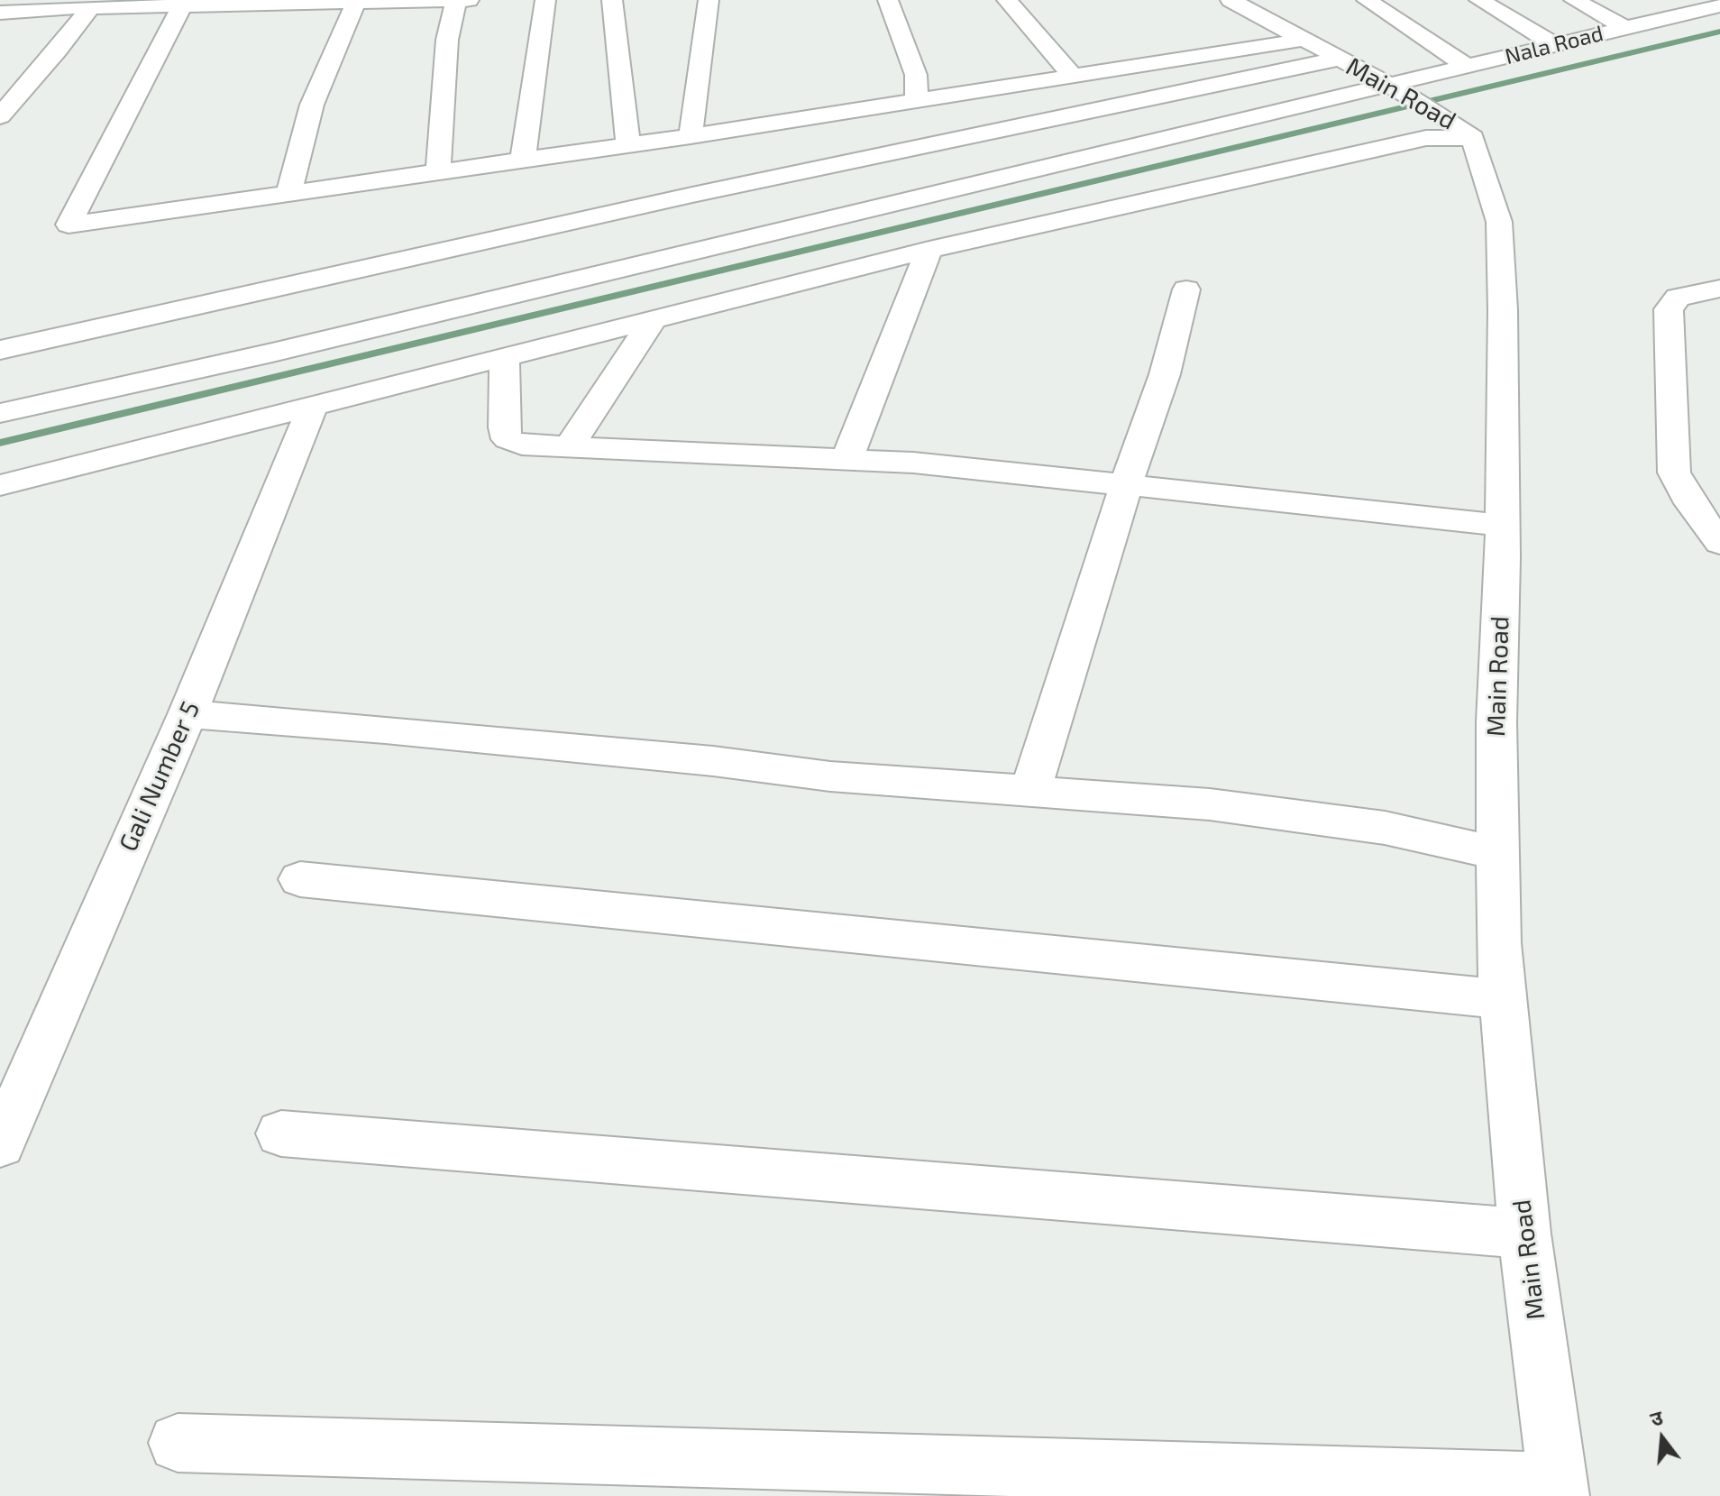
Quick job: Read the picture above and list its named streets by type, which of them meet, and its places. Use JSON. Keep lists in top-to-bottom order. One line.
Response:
{"streets":{"street":["Nala Road","Main Road","Gali Number 5"]},"crossings":[["Nala Road","Main Road"]],"north":"top"}
